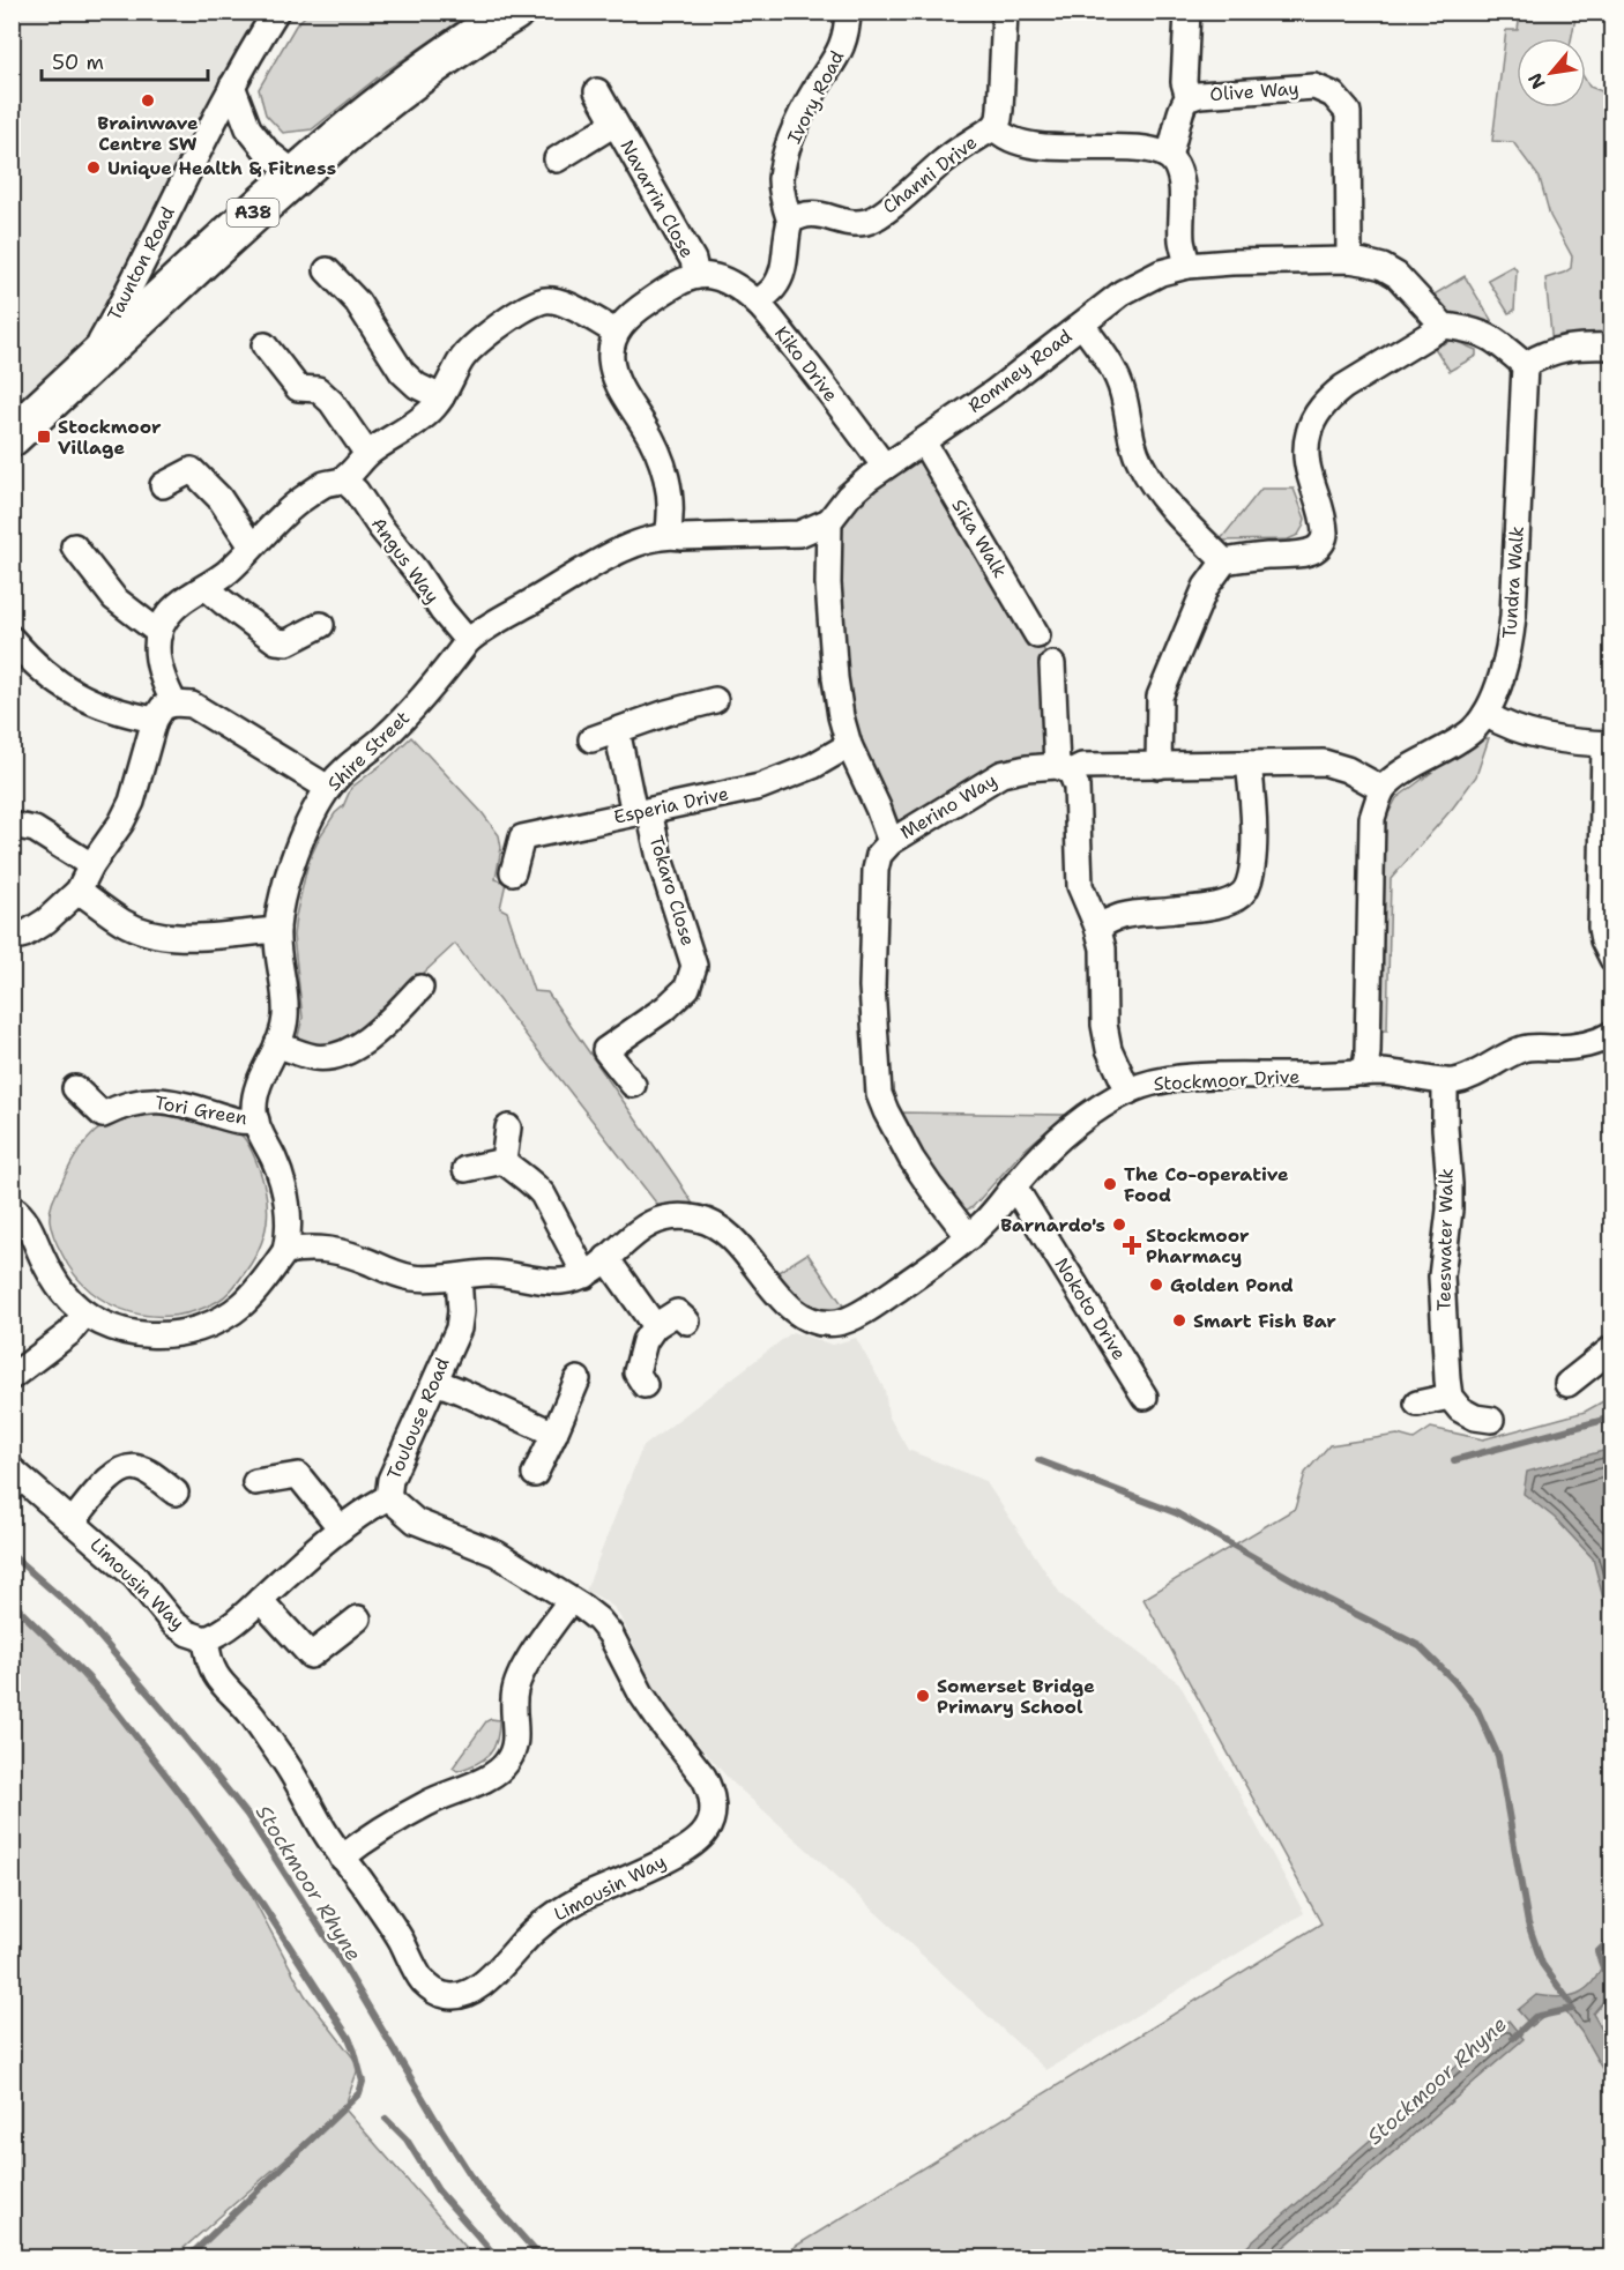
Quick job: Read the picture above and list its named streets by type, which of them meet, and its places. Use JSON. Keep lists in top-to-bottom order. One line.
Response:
{"streets":{"main road":["A38","Taunton Road"],"street":["Olive Way","Ivory Road","Channi Drive","Navarrin Close","Kiko Drive","Romney Road","Sika Walk","Angus Way","Tundra Walk","Shire Street","Esperia Drive","Merino Way","Tokaro Close","Stockmoor Drive","Tori Green","Teeswater Walk","Nokoto Drive","Toulouse Road","Limousin Way"]},"crossings":[["Olive Way","Channi Drive"],["Olive Way","Romney Road"],["Ivory Road","Channi Drive"],["Navarrin Close","Kiko Drive"],["Kiko Drive","Romney Road"],["Romney Road","Sika Walk"],["Romney Road","Shire Street"],["Angus Way","Shire Street"],["Tundra Walk","Merino Way"],["Shire Street","Tori Green"],["Esperia Drive","Tokaro Close"],["Merino Way","Stockmoor Drive"],["Stockmoor Drive","Teeswater Walk"],["Stockmoor Drive","Nokoto Drive"],["Toulouse Road","Limousin Way"]],"water":["Stockmoor Rhyne"],"places":{"other":["Brainwave Centre SW","Unique Health & Fitness","The Co-operative Food","Barnardo's","Golden Pond","Smart Fish Bar","Somerset Bridge Primary School"],"transit":["Stockmoor Village"],"health":["Stockmoor Pharmacy"]},"scale_bar":"50 m","north":"bottom left"}
